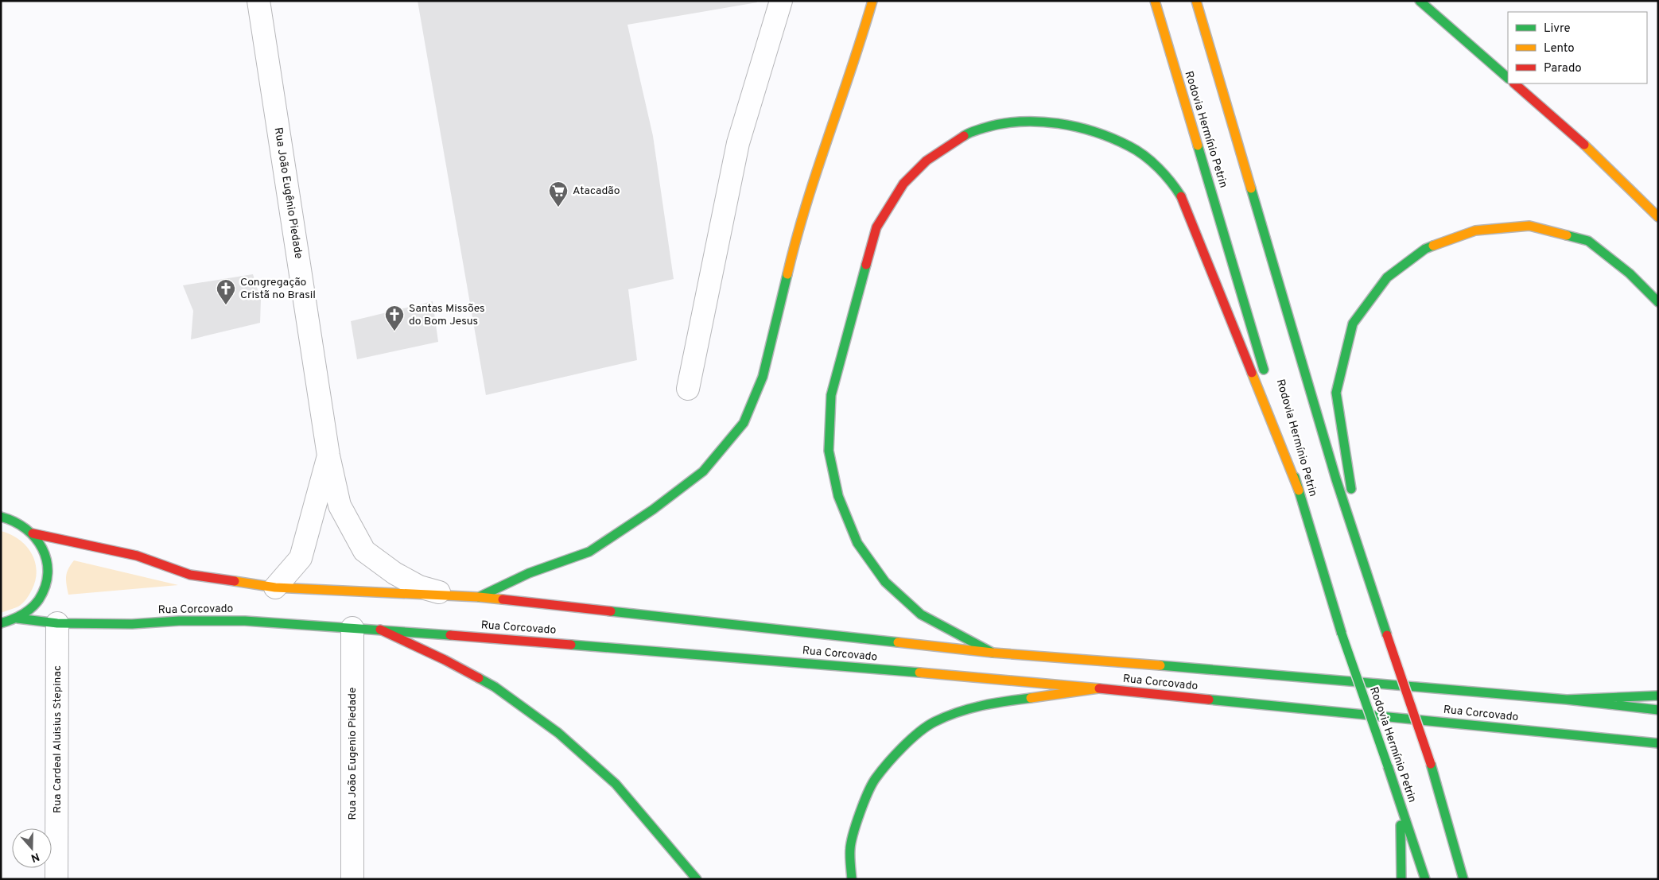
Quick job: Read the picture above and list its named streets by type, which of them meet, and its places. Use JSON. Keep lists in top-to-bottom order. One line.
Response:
{"streets":{"main road":["Rodovia Hermínio Petrin","Rua Corcovado"],"street":["Rua João Eugênio Piedade","Rua Cardeal Aluisius Stepinac","Rua João Eugenio Piedade"]},"crossings":[["Rua João Eugênio Piedade","Rua Corcovado"],["Rua Corcovado","Rua Cardeal Aluisius Stepinac"],["Rua Corcovado","Rua João Eugenio Piedade"]],"places":{"supermarket":["Atacadão"],"church":["Congregação Cristã no Brasil","Santas Missões do Bom Jesus"]},"legend":["Livre","Lento","Parado"],"north":"bottom"}
